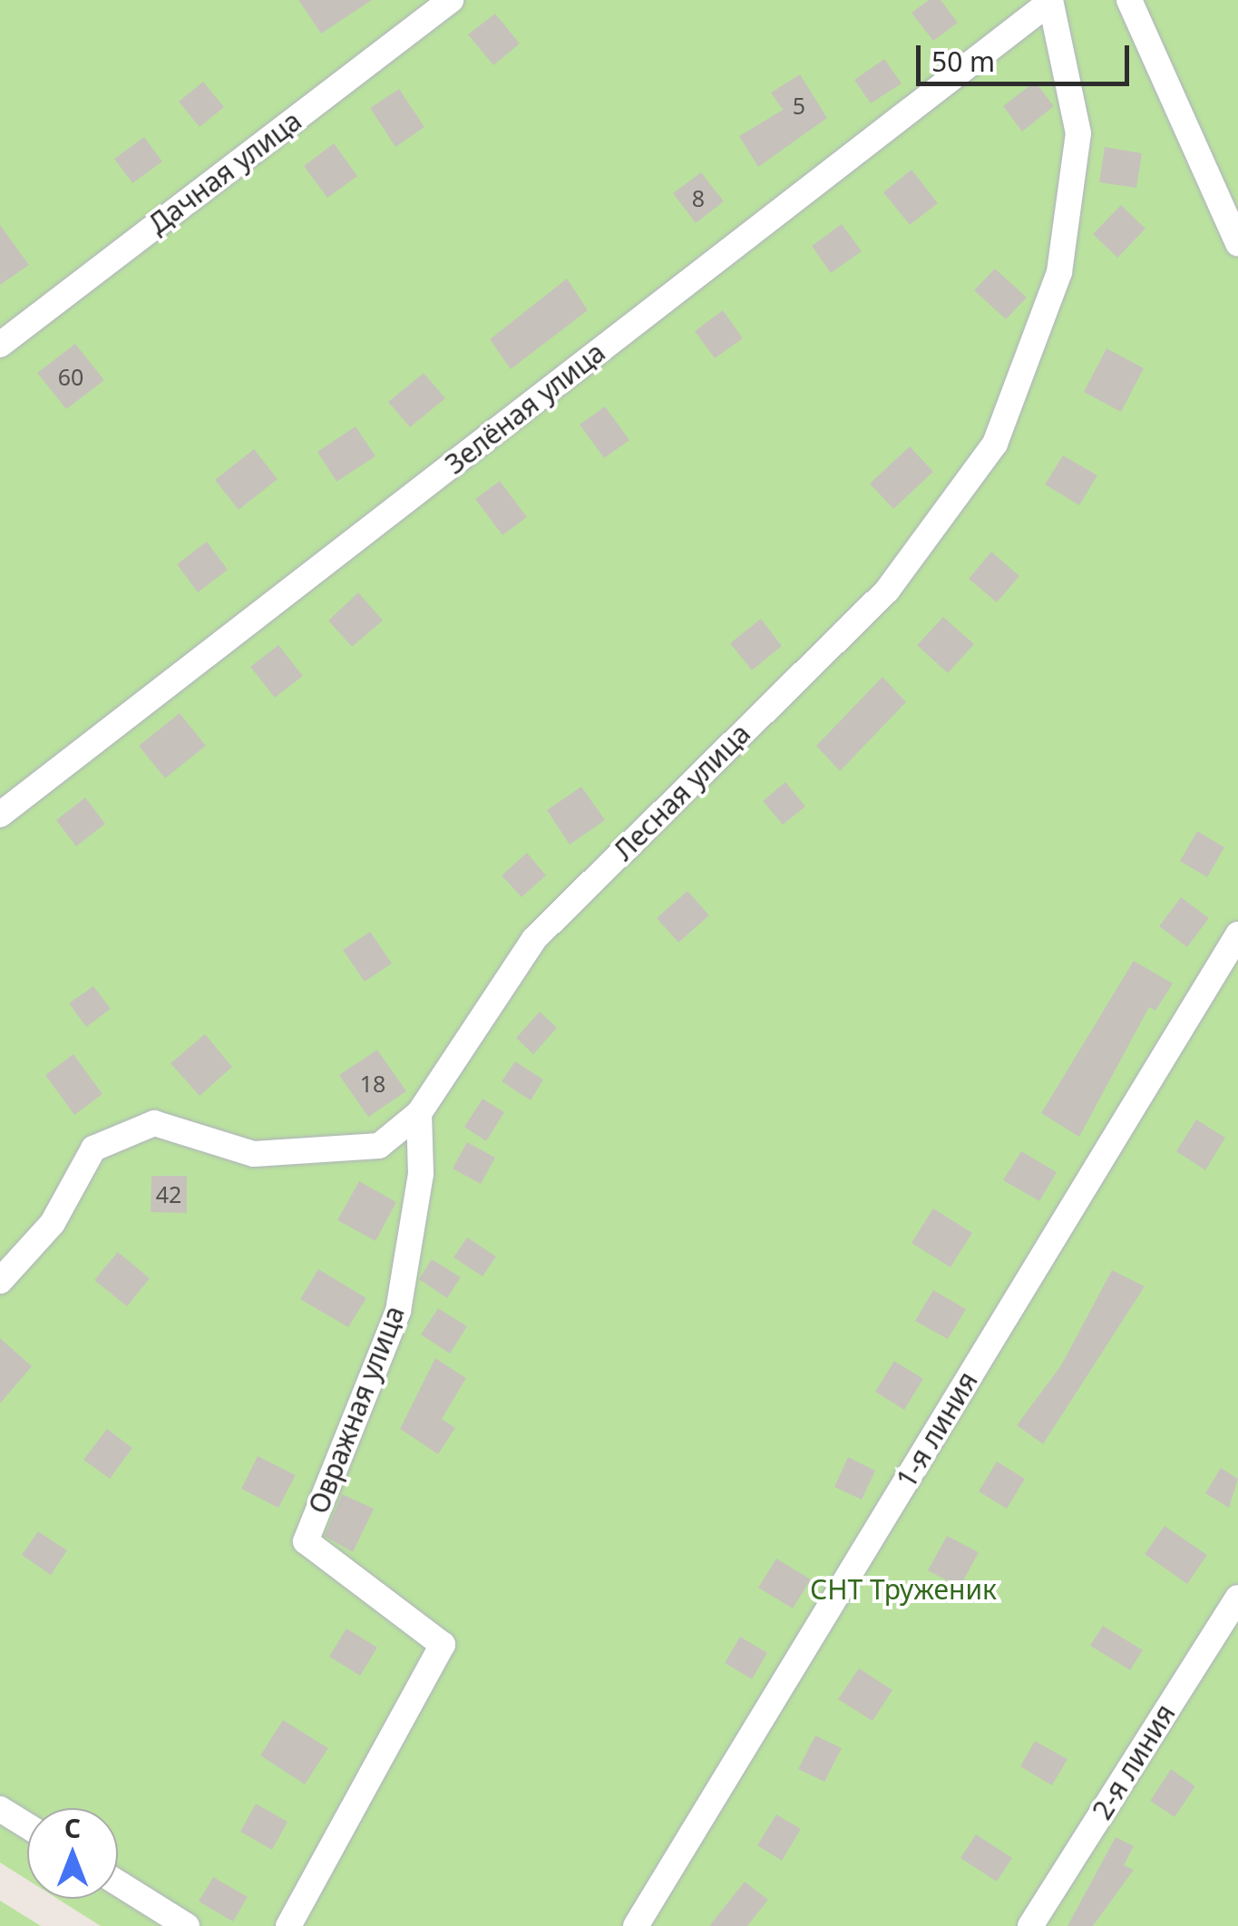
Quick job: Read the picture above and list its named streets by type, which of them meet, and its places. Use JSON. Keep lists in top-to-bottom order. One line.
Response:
{"streets":{"street":["Дачная улица","Зелёная улица","Лесная улица","Овражная улица","1-я линия","2-я линия"]},"crossings":[["Зелёная улица","Лесная улица"],["Лесная улица","Овражная улица"]],"parks":["СНТ Труженик"],"house_numbers":["5","8","60","18","42"],"scale_bar":"50 m","north":"top"}
